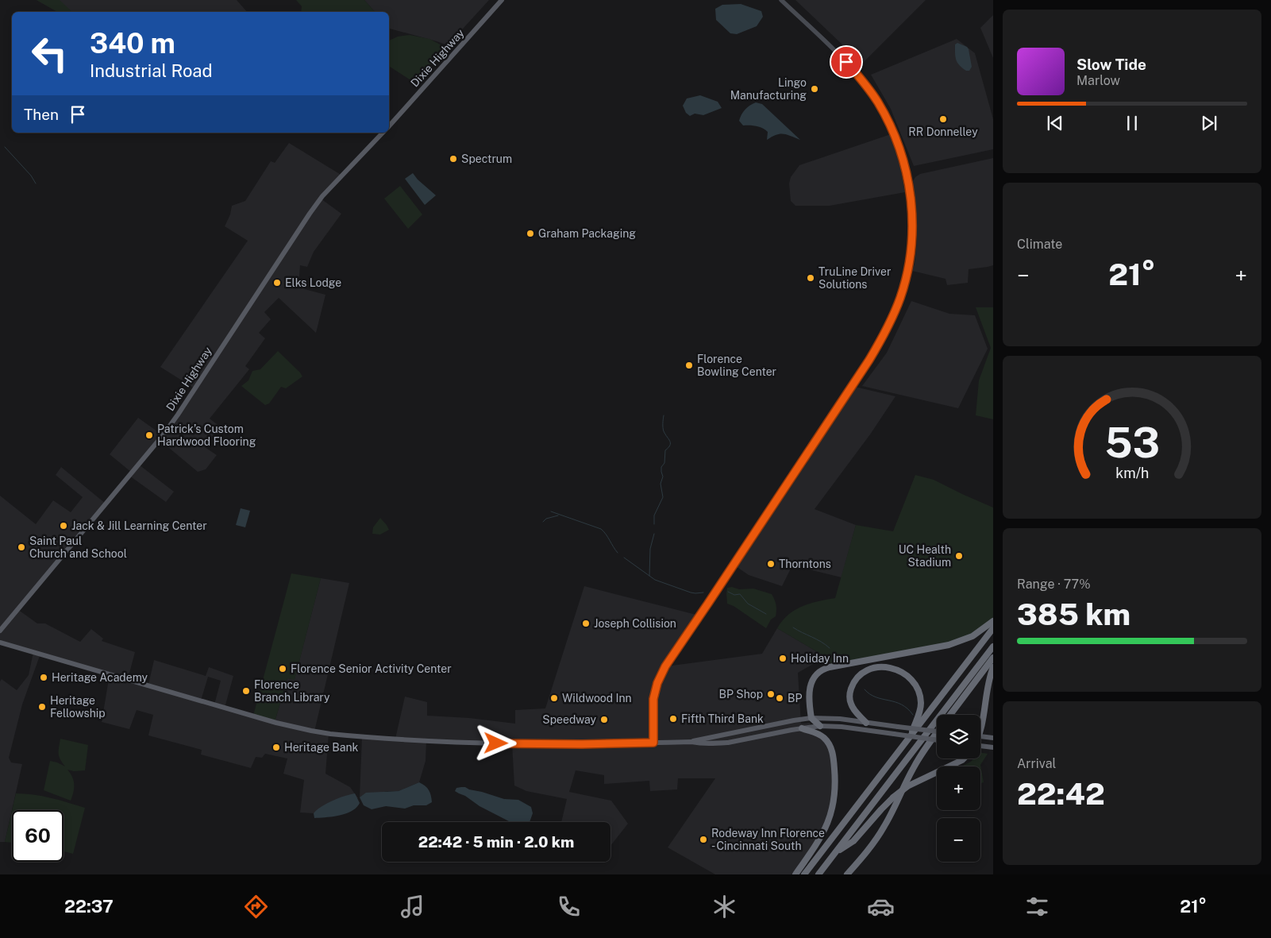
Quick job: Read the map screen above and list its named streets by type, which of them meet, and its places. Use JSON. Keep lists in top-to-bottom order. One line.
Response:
{"streets":{"main road":["Dixie Highway"]},"places":["Lingo Manufacturing","RR Donnelley","Spectrum","Graham Packaging","TruLine Driver Solutions","Elks Lodge","Florence Bowling Center","Patrick’s Custom Hardwood Flooring","Jack & Jill Learning Center","Saint Paul Church and School","UC Health Stadium","Thorntons","Joseph Collision","Holiday Inn","Florence Senior Activity Center","Heritage Academy","Florence Branch Library","BP Shop","Wildwood Inn","BP","Heritage Fellowship","Fifth Third Bank","Speedway","Heritage Bank","Rodeway Inn Florence - Cincinnati South"],"page":{"turn":["340 m","Industrial Road"],"song":["Slow Tide","Marlow"],"then":"Then","tile":["Climate",["Range · 77%","385 km"],["Arrival","22:42"]],"heat":["−","21°","+"],"map_buttons":["+","−"],"limit":"60","trip":"22:42 · 5 min · 2.0 km","tabs":["22:37","21°"],"gauge":["53","km/h"]}}
